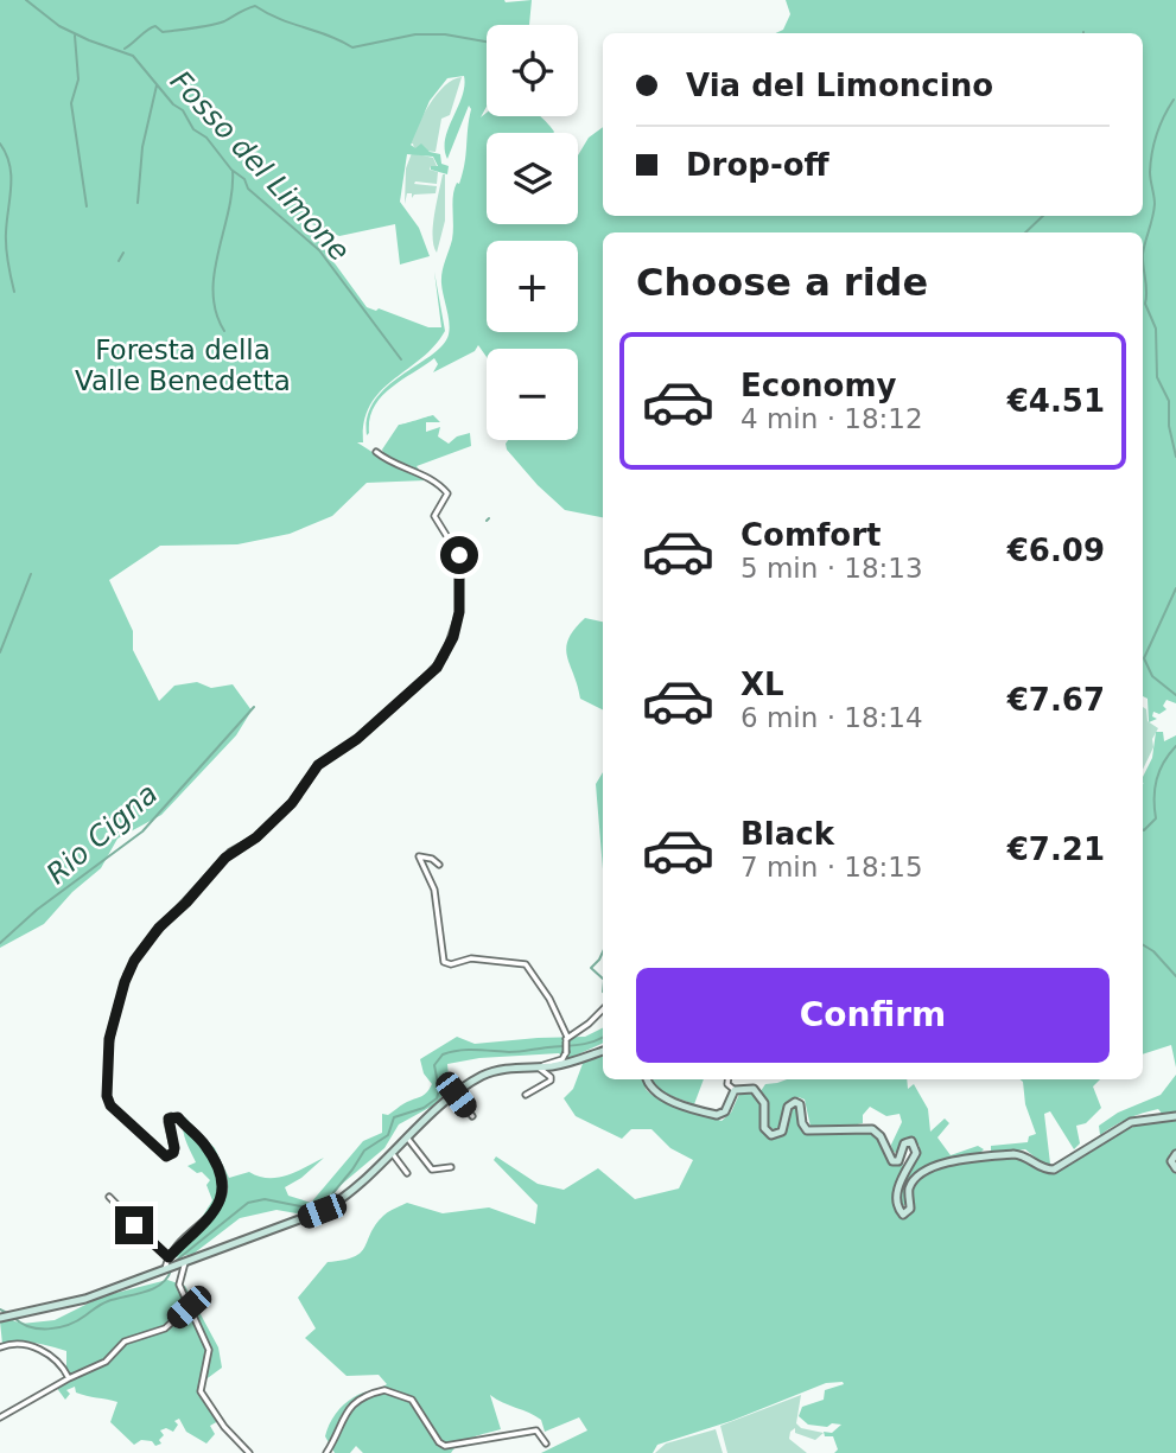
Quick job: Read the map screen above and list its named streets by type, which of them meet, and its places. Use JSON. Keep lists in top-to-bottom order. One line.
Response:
{"water":["Fosso del Limone","Rio Cigna"],"parks":["Foresta della Valle Benedetta"],"page":{"map_buttons":["+","−"],"banner":["Via del Limoncino","Drop-off"],"heading":"Choose a ride","list":[{"name":"Economy","note":"4 min · 18:12","value":"€4.51"},{"name":"Comfort","note":"5 min · 18:13","value":"€6.09"},{"name":"XL","note":"6 min · 18:14","value":"€7.67"},{"name":"Black","note":"7 min · 18:15","value":"€7.21"}],"buttons":"Confirm"}}
